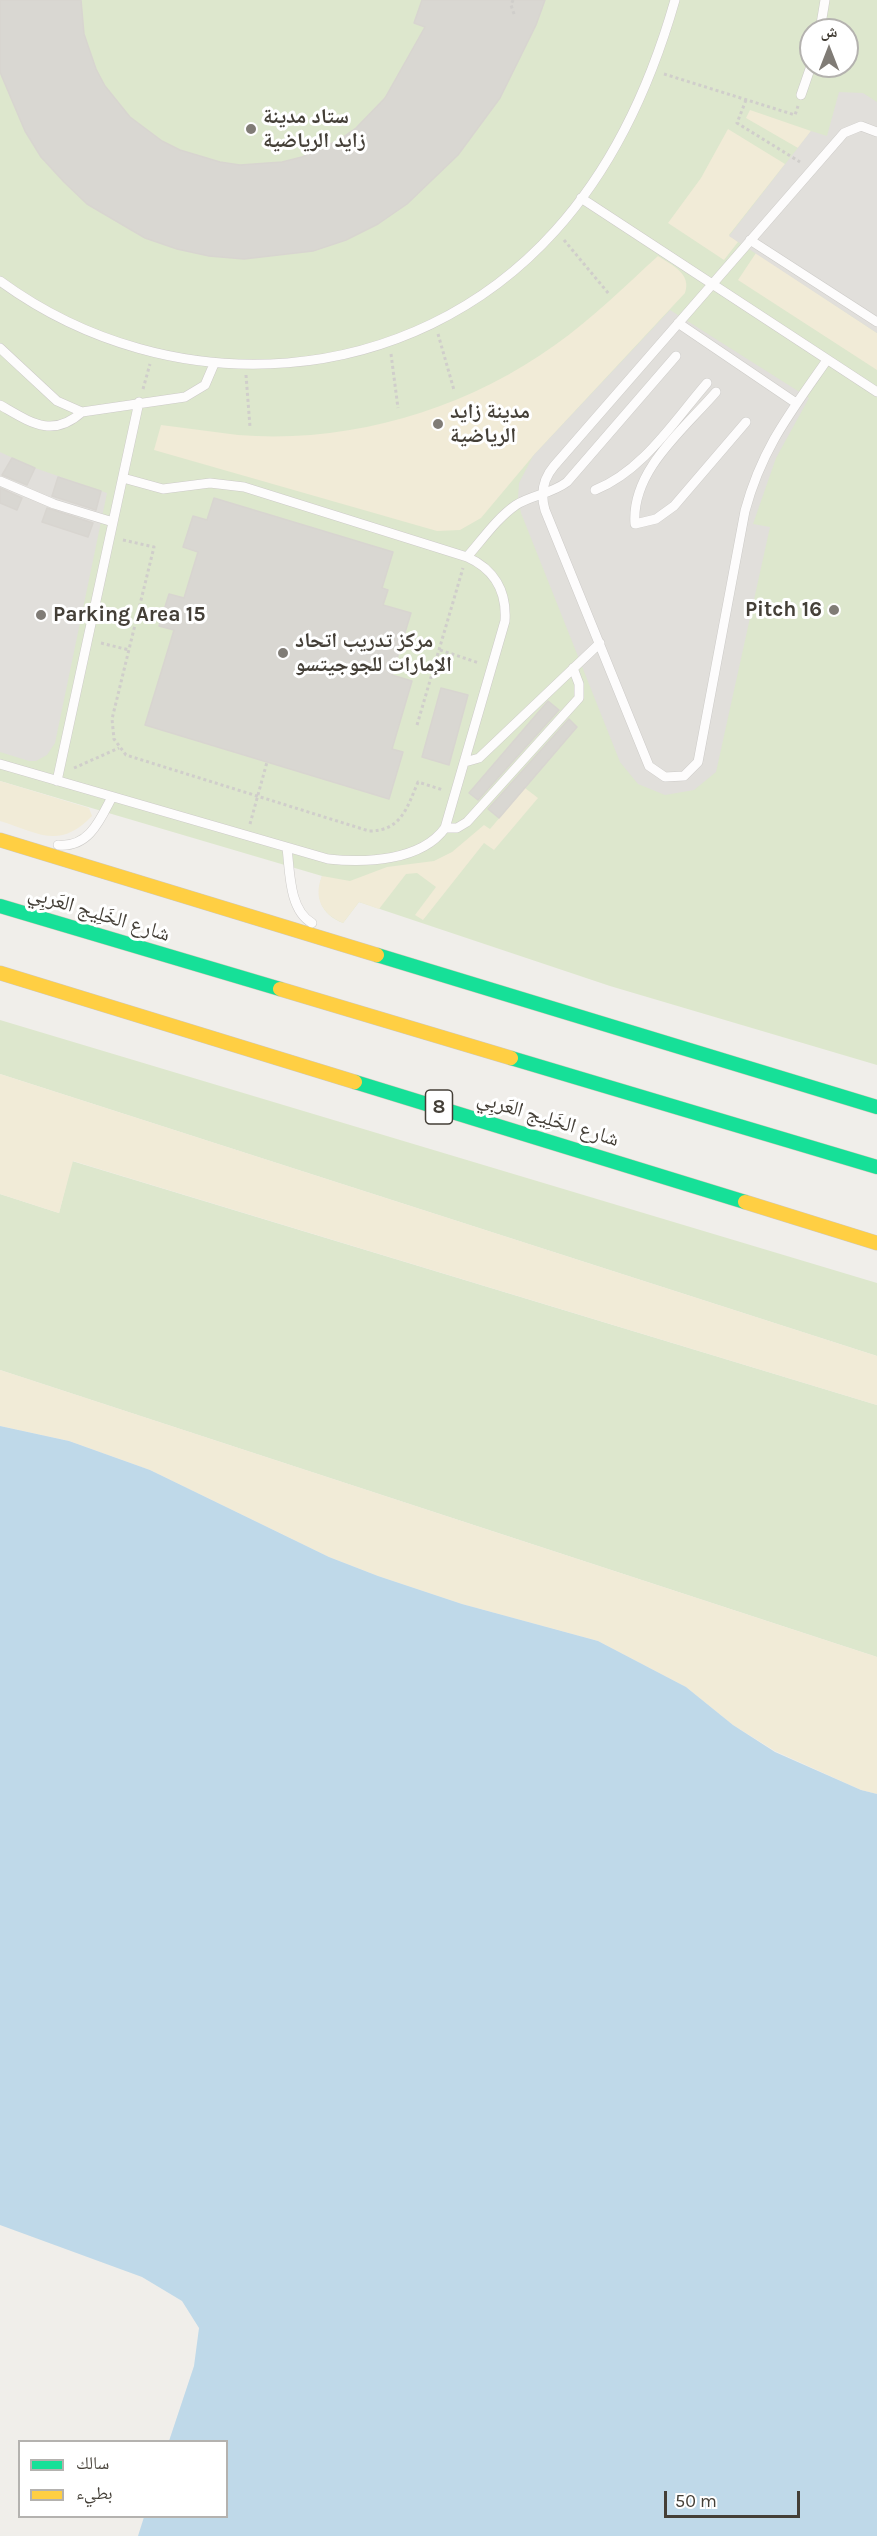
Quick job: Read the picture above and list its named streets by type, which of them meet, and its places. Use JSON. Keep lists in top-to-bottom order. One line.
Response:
{"streets":{"main road":["شارع الخَلِيج العَربِي","8"]},"places":["ستاد مدينة زايد الرياضية","مدينة زايد الرياضية","Pitch 16","Parking Area 15","مركز تدريب اتحاد الإمارات للجوجيتسو"],"legend":["سالك","بطيء"],"scale_bar":"50 m","north":"top"}
